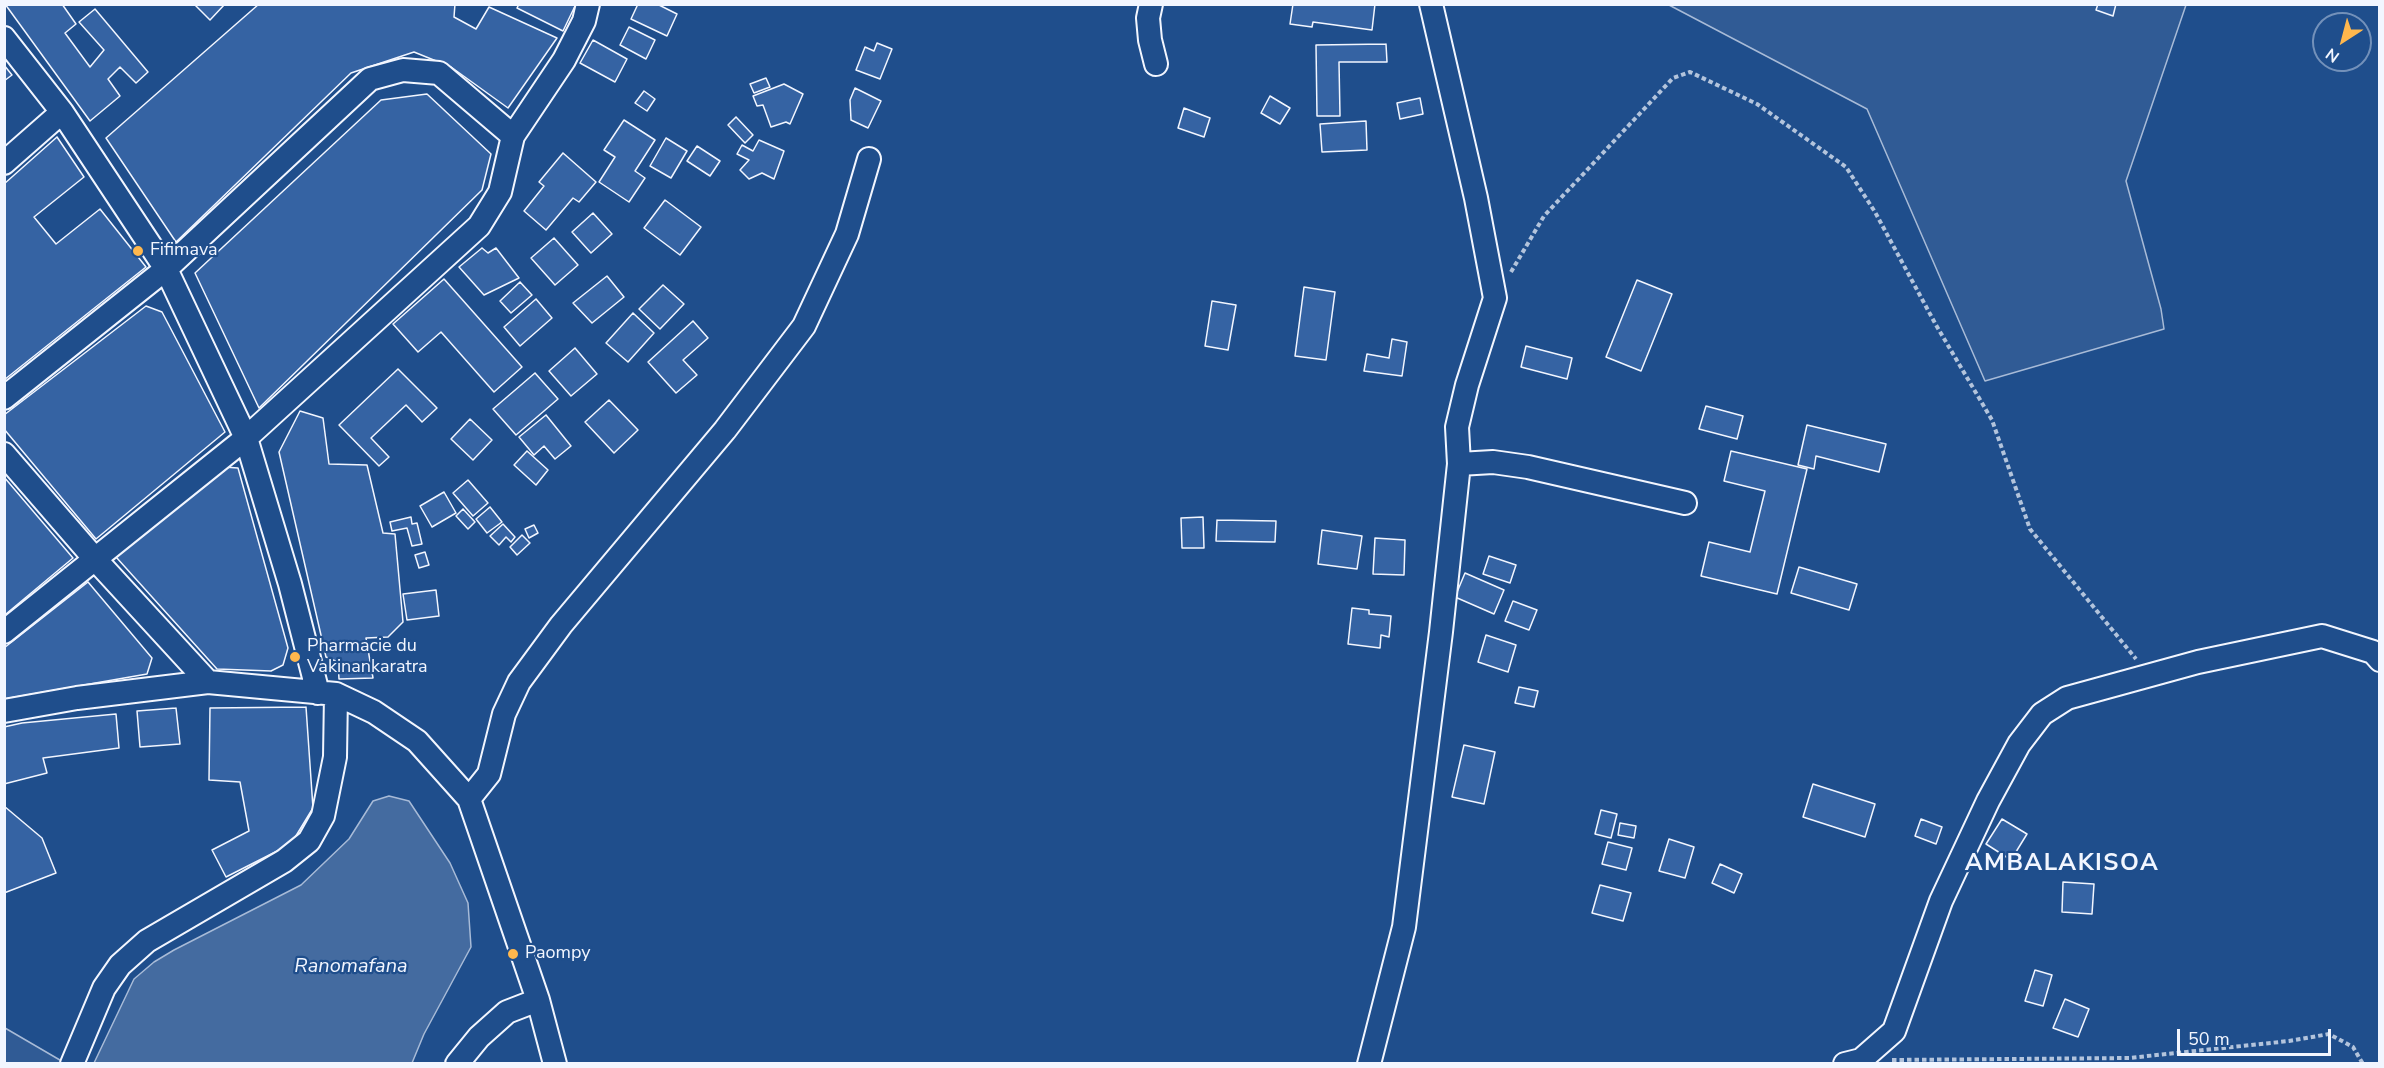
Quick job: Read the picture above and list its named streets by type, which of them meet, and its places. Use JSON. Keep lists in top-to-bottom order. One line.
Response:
{"districts":["AMBALAKISOA"],"water":["Ranomafana"],"places":["Fifimava","Pharmacie du Vakinankaratra","Paompy"],"scale_bar":"50 m","north":"bottom left"}
